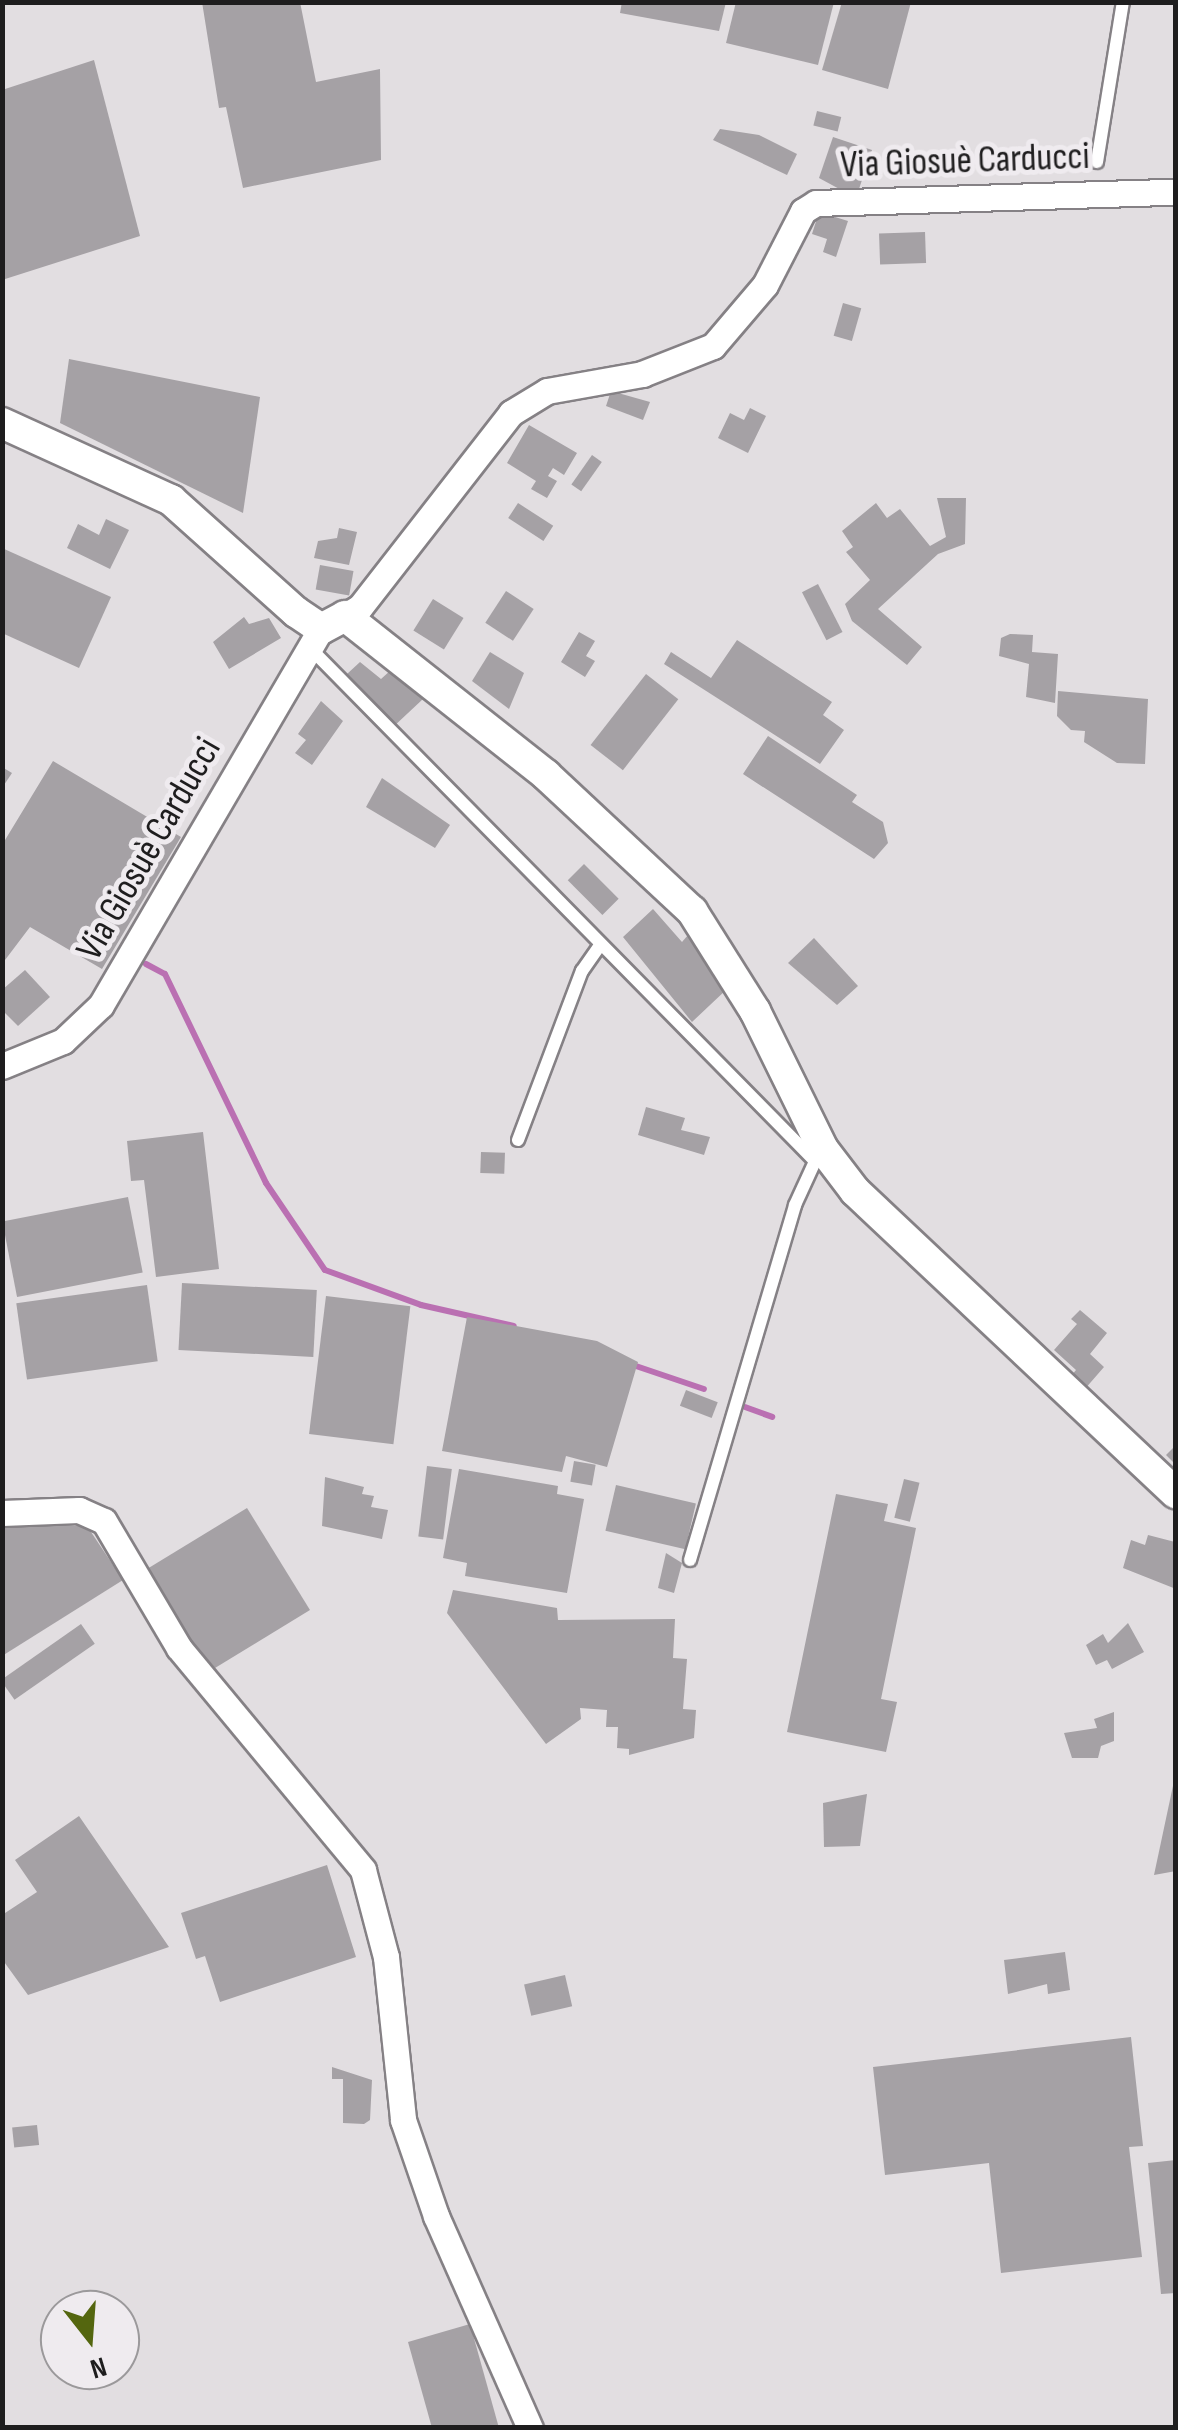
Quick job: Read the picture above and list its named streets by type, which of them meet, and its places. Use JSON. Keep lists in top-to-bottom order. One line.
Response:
{"streets":{"street":["Via Giosuè Carducci"]},"north":"bottom"}
